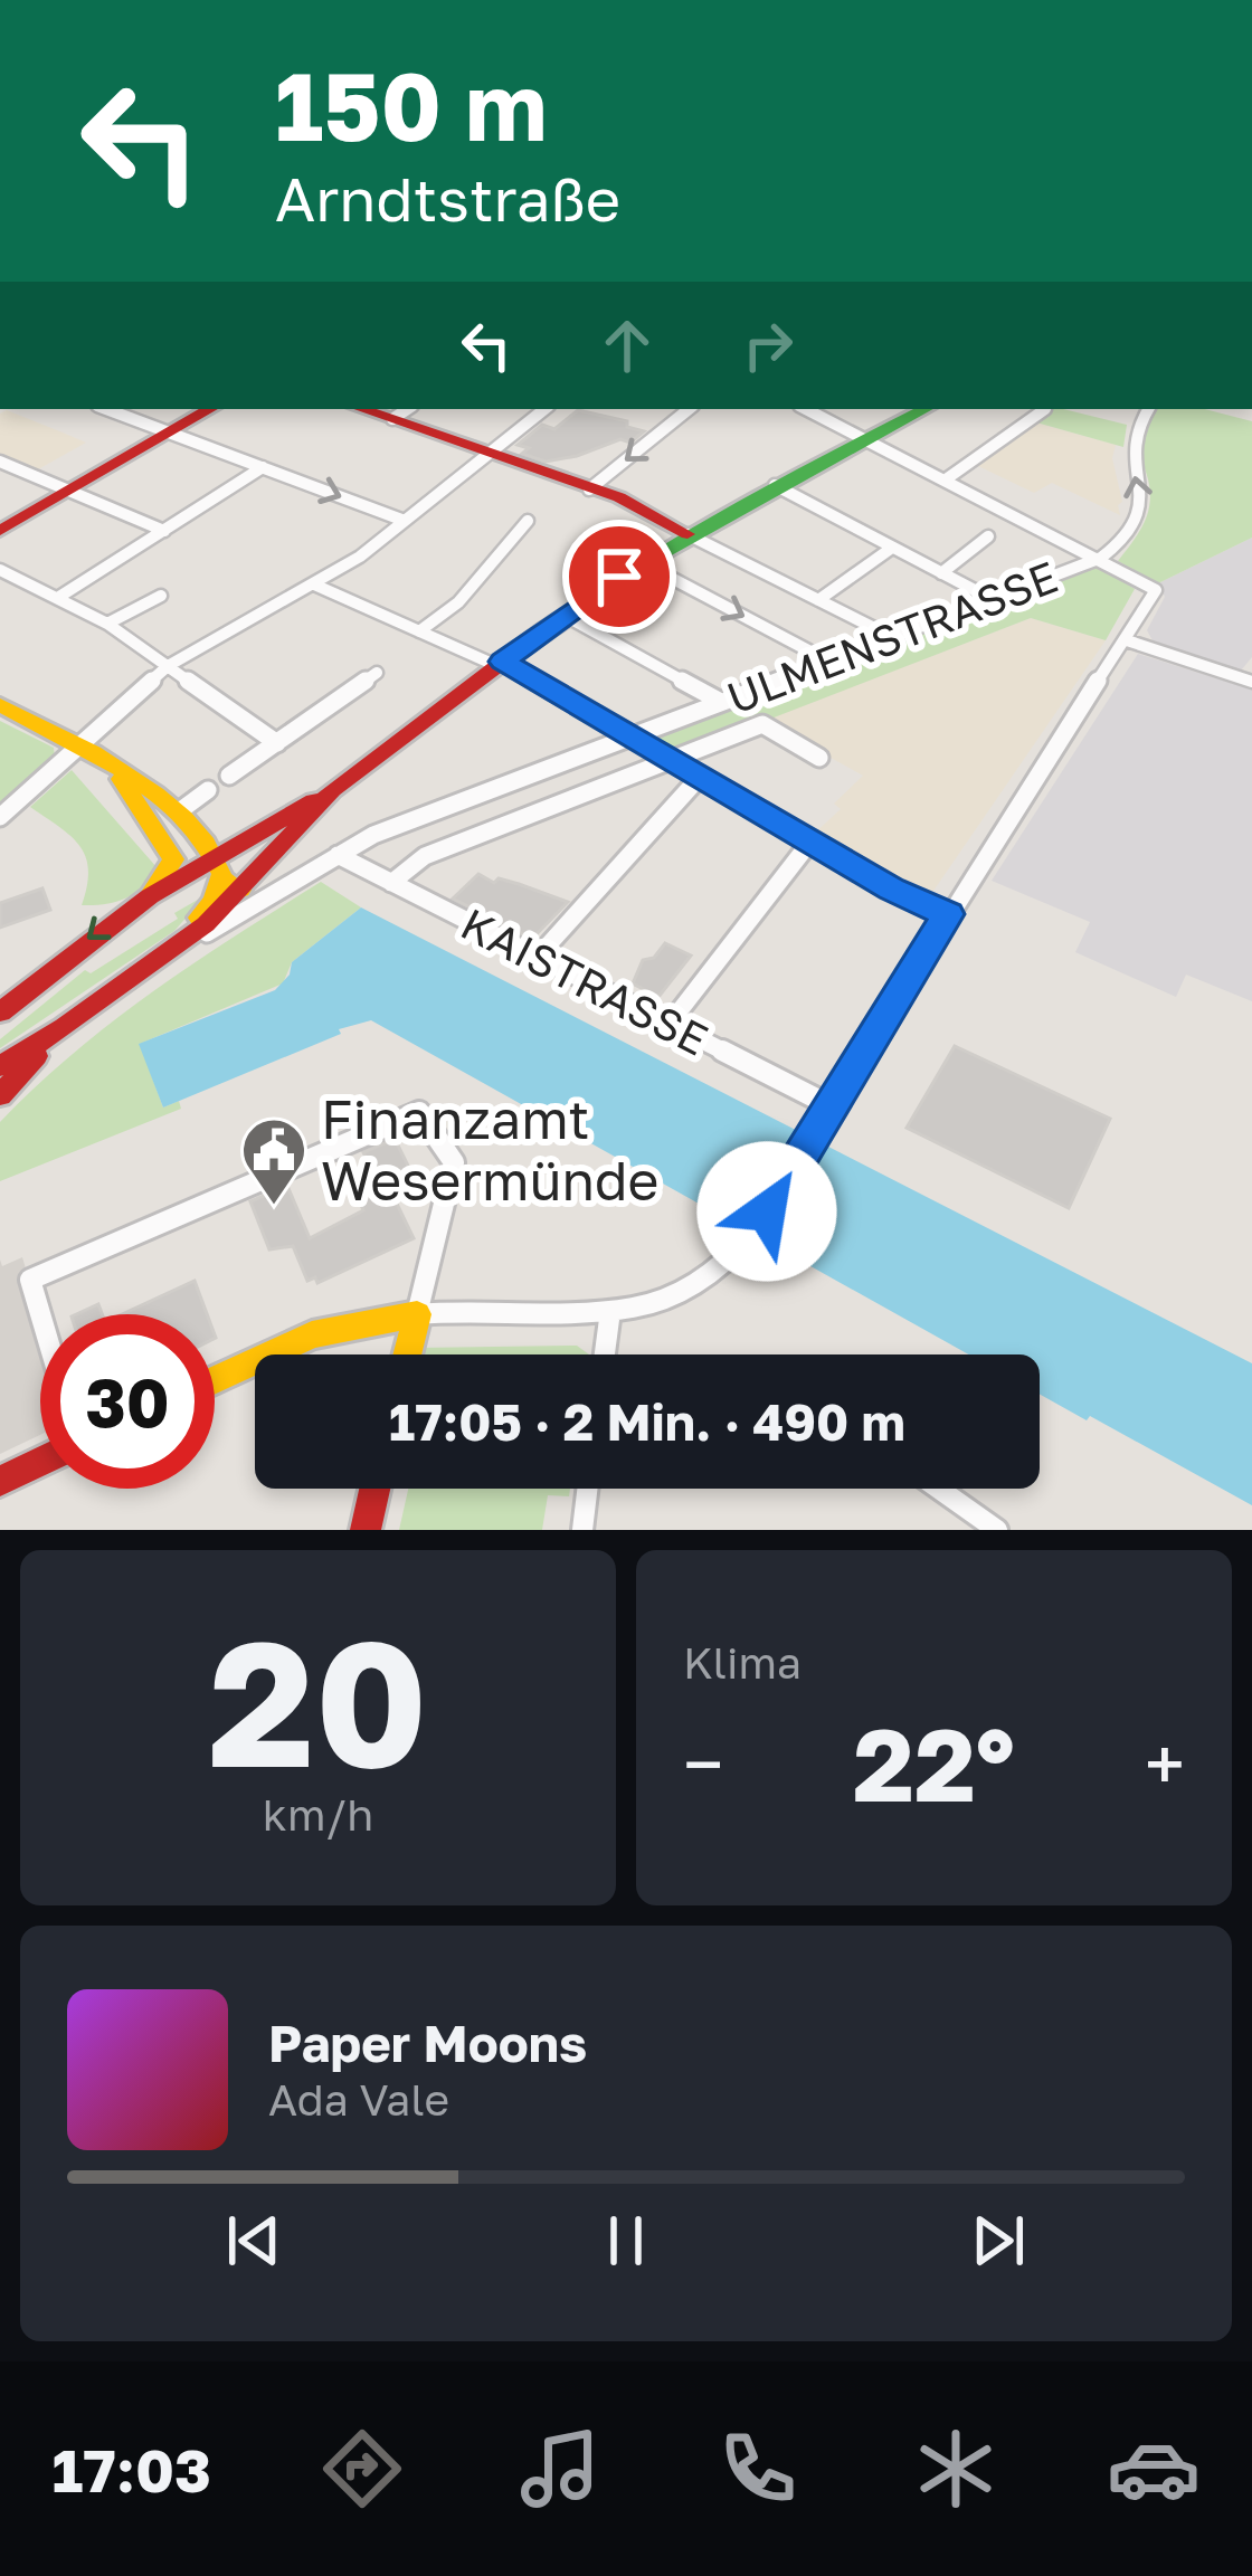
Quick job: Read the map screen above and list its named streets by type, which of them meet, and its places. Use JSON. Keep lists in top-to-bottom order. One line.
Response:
{"streets":{"street":["ULMENSTRASSE","KAISTRASSE"]},"crossings":[["ULMENSTRASSE","KAISTRASSE"]],"places":{"public building":["Finanzamt Wesermünde"]},"page":{"turn":["150 m","Arndtstraße"],"limit":"30","trip":"17:05 · 2 Min. · 490 m","tile":[["20","km/h"],"Klima"],"heat":["−","22°","+"],"song":["Paper Moons","Ada Vale"],"tabs":"17:03"}}
